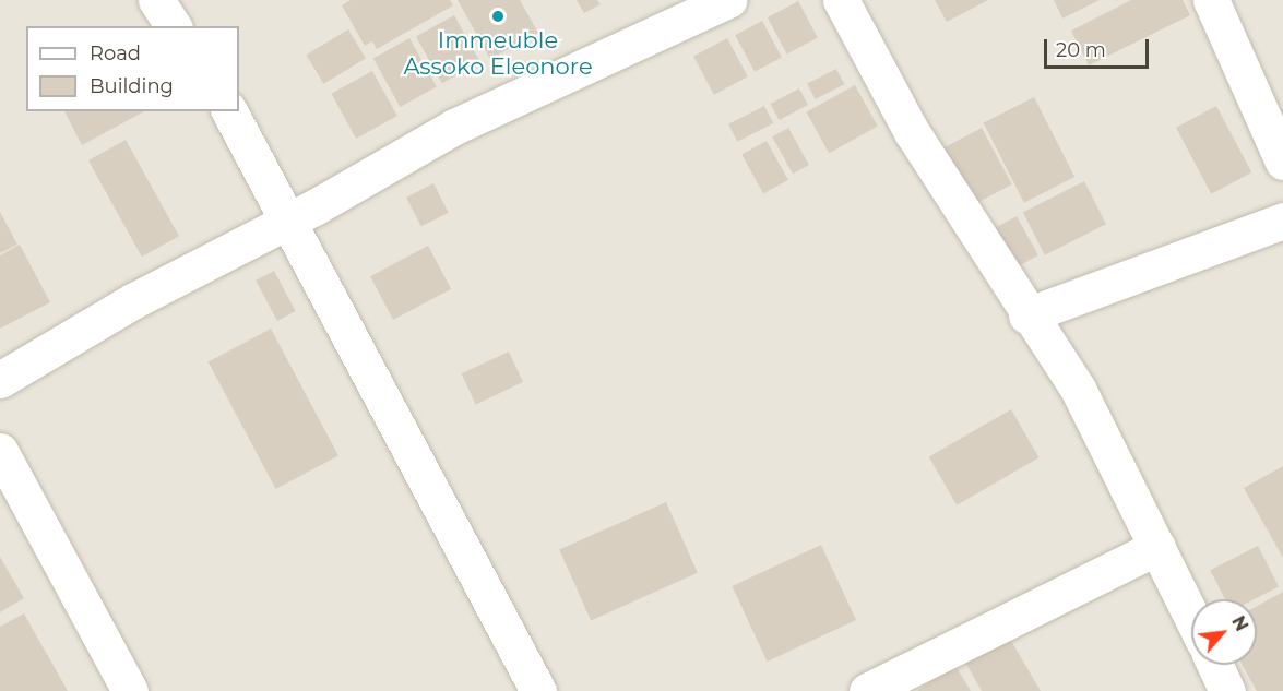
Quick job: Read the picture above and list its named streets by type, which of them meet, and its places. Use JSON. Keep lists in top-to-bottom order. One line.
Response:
{"places":["Immeuble Assoko Eleonore"],"legend":["Road","Building"],"scale_bar":"20 m","north":"top right"}
